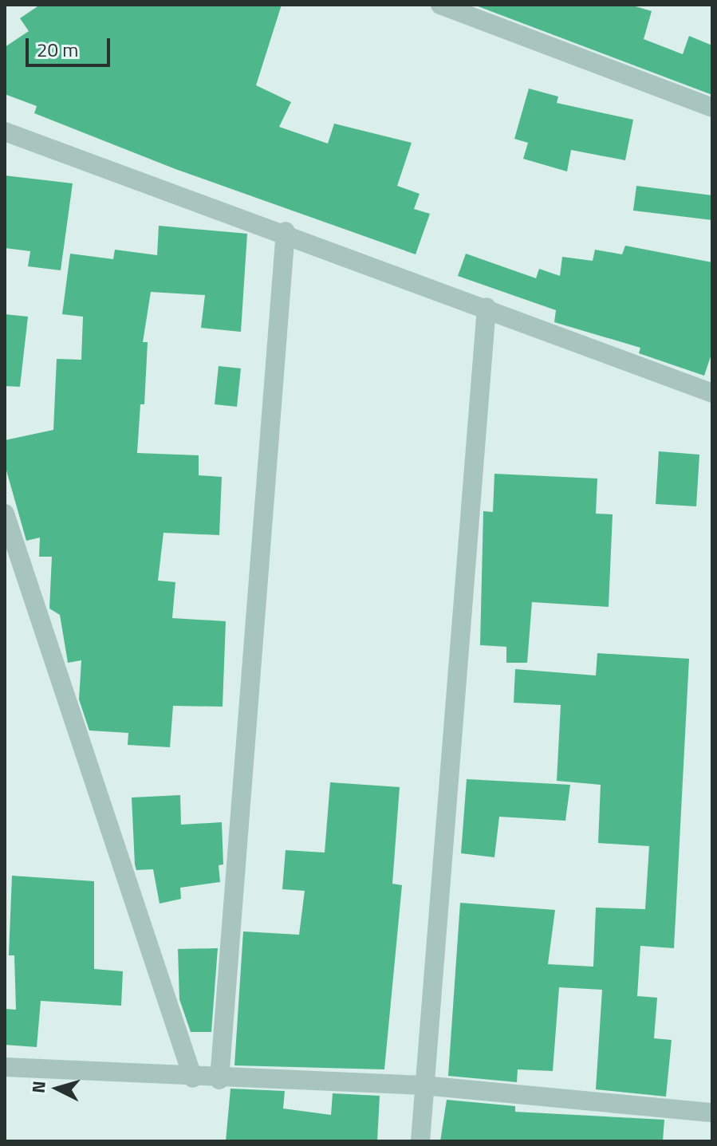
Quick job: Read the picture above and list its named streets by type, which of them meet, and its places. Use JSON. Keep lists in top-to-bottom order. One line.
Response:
{"scale_bar":"20 m","north":"left"}
